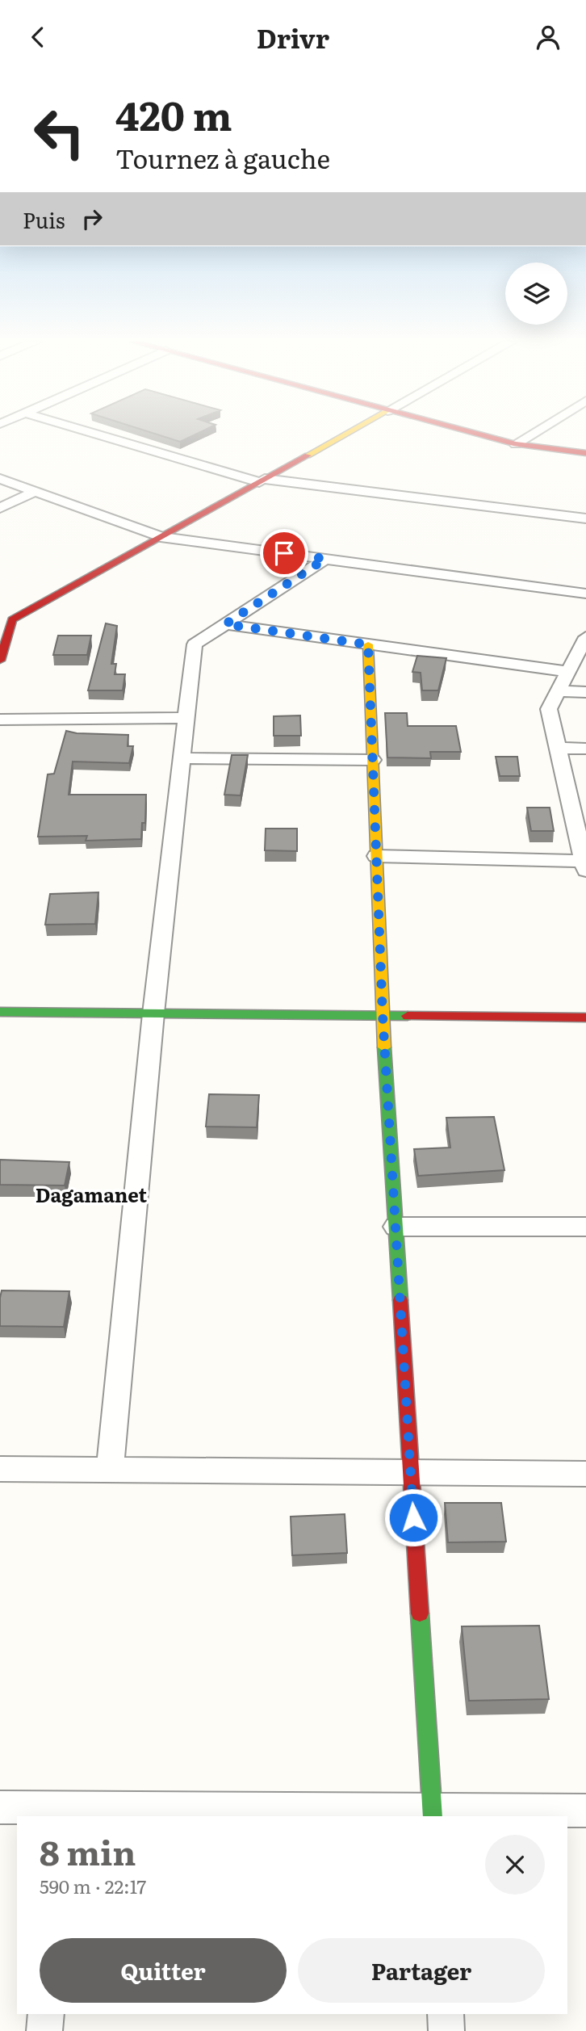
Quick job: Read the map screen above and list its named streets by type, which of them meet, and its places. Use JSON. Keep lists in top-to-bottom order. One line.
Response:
{"districts":["Dagamanet"],"page":{"header":"Drivr","turn":["420 m","Tournez à gauche"],"then":"Puis","heading":["8 min","590 m · 22:17"],"buttons":["Quitter","Partager"]}}
